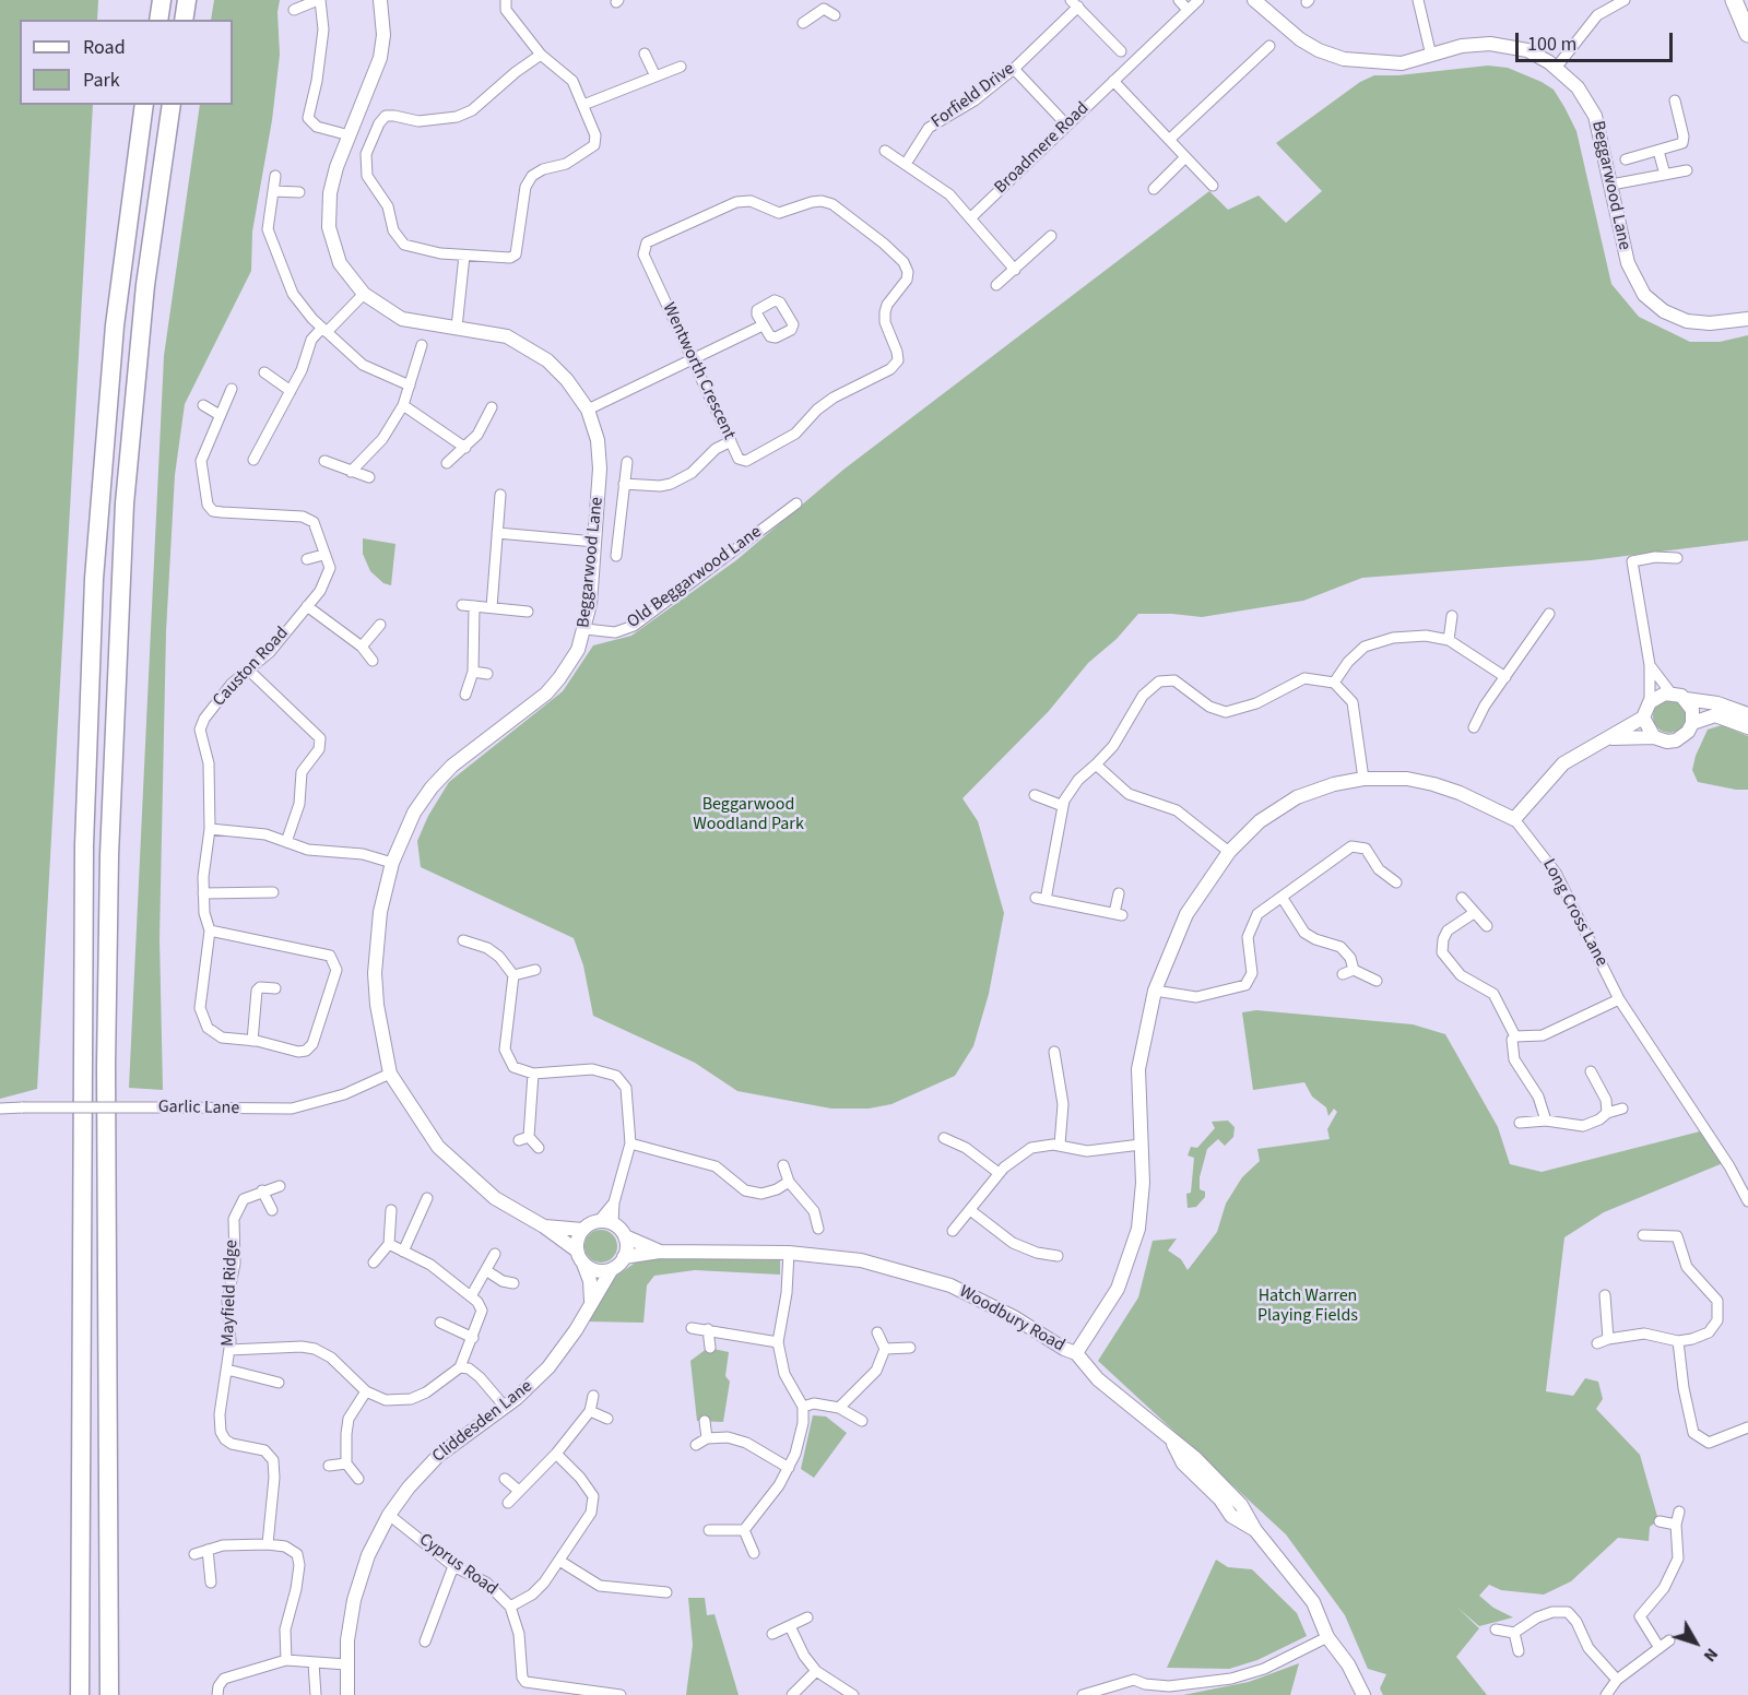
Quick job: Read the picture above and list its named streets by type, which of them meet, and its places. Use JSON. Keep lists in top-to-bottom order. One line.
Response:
{"streets":{"street":["Forfield Drive","Broadmere Road","Beggarwood Lane","Wentworth Crescent","Old Beggarwood Lane","Causton Road","Long Cross Lane","Garlic Lane","Mayfield Ridge","Woodbury Road","Cliddesden Lane","Cyprus Road"]},"crossings":[["Beggarwood Lane","Old Beggarwood Lane"],["Beggarwood Lane","Garlic Lane"],["Beggarwood Lane","Woodbury Road"],["Beggarwood Lane","Cliddesden Lane"],["Long Cross Lane","Woodbury Road"],["Woodbury Road","Cliddesden Lane"],["Cliddesden Lane","Cyprus Road"]],"parks":["Beggarwood Woodland Park","Hatch Warren Playing Fields"],"legend":["Road","Park"],"scale_bar":"100 m","north":"bottom right"}
